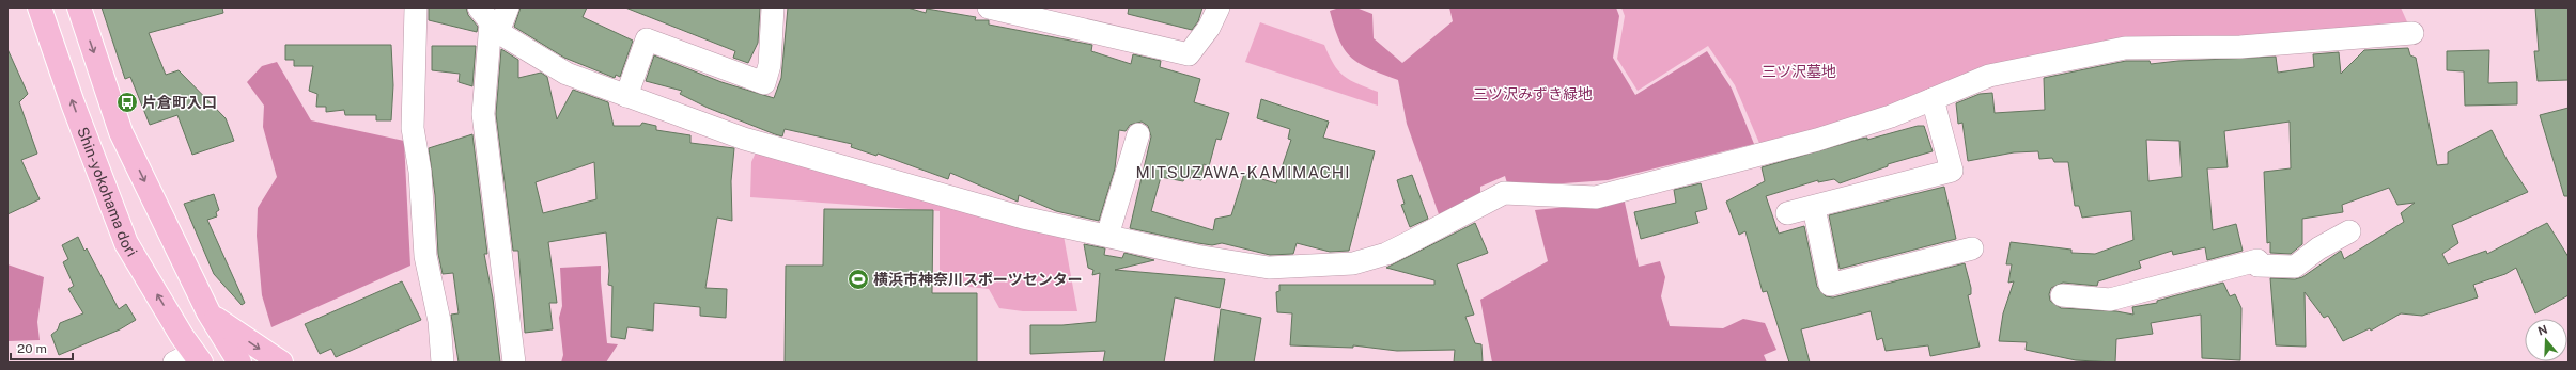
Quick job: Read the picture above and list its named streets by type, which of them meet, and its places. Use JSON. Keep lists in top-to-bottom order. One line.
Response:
{"streets":{"main road":["Shin-yokohama dori"]},"districts":["MITSUZAWA-KAMIMACHI"],"parks":["三ツ沢墓地","三ツ沢みずき緑地"],"places":{"bus stop":["片倉町入口"],"sports":["横浜市神奈川スポーツセンター"]},"scale_bar":"20 m","north":"top"}
